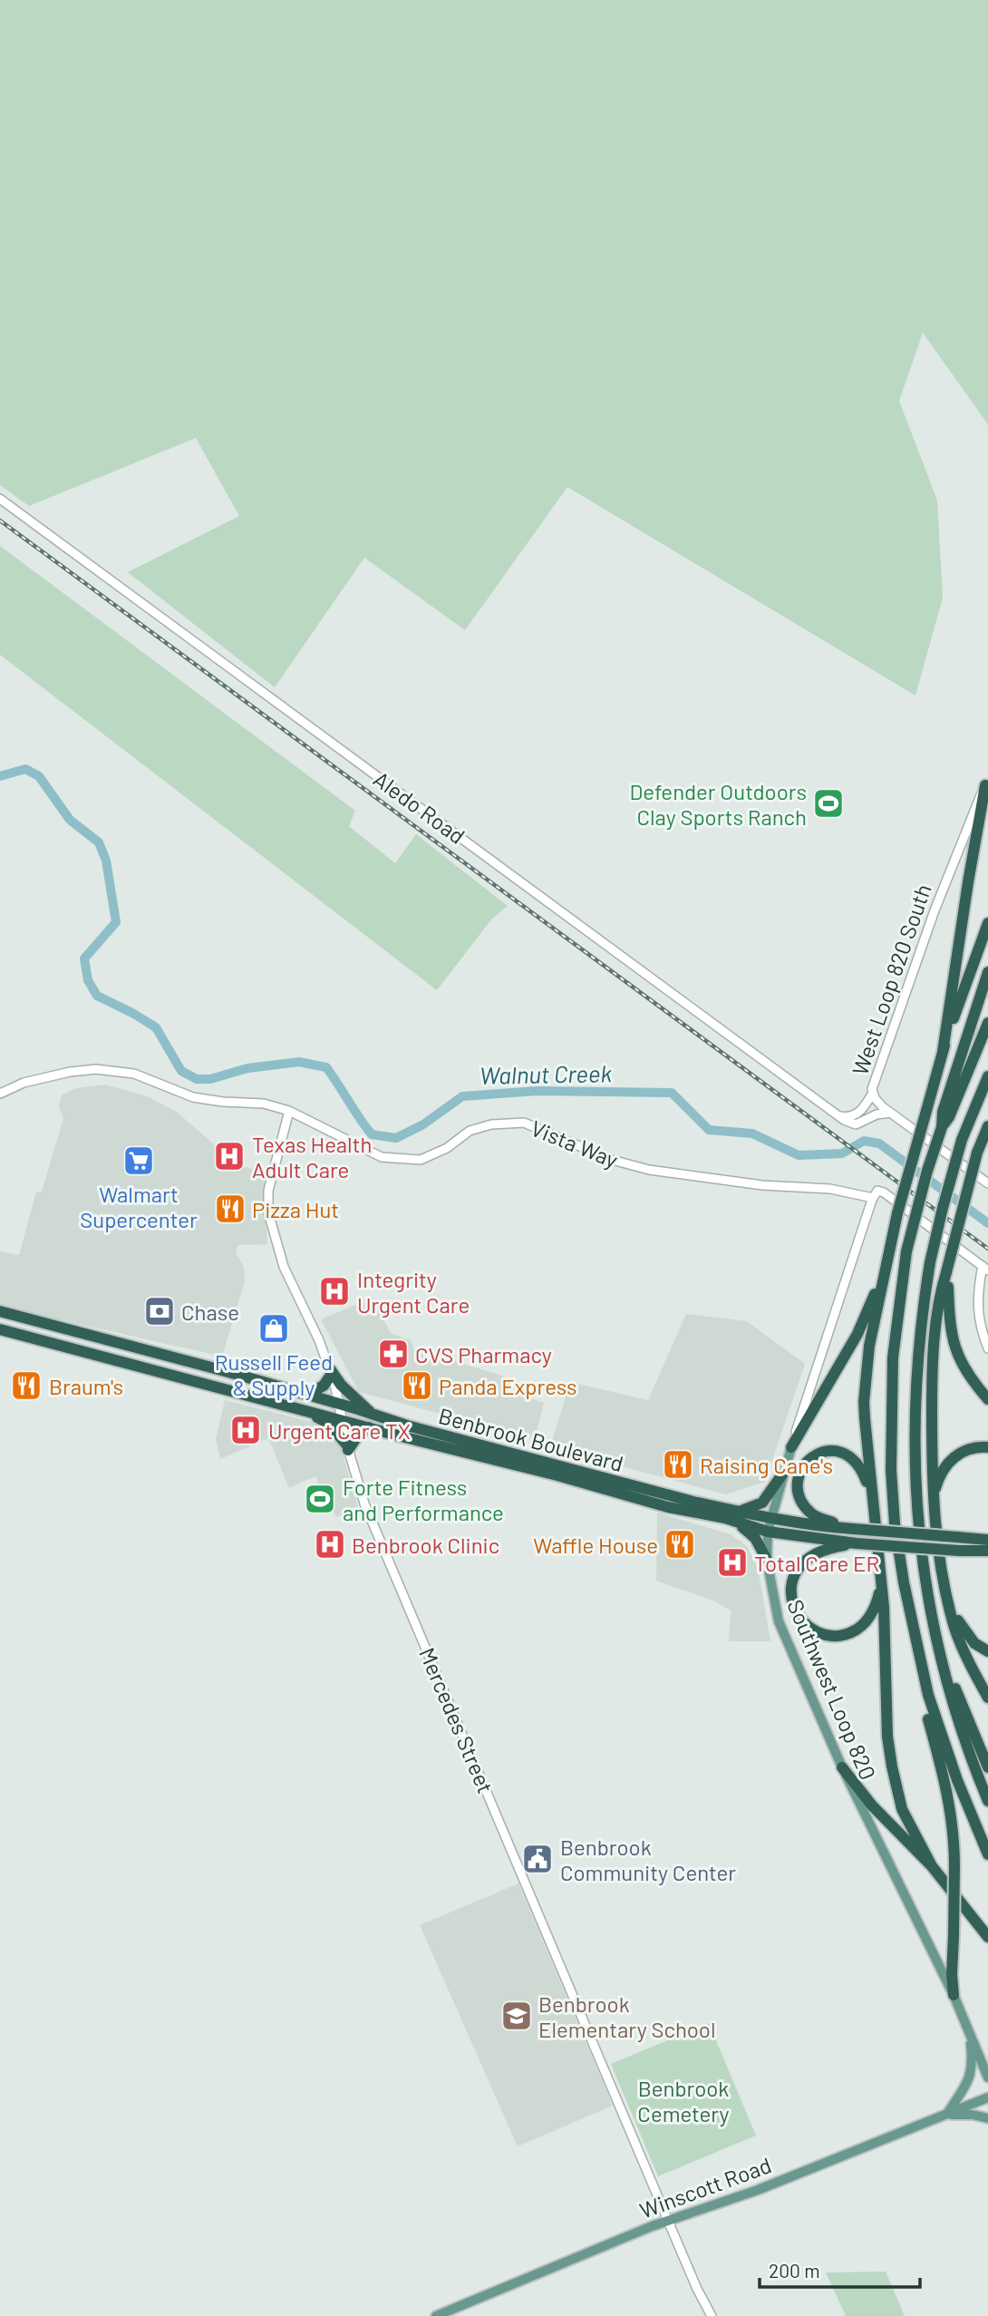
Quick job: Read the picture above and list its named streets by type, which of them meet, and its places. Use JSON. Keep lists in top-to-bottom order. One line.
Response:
{"streets":{"highway":["Benbrook Boulevard"],"main road":["Southwest Loop 820","Winscott Road"],"street":["Aledo Road","West Loop 820 South","Vista Way","Mercedes Street"]},"crossings":[["Vista Way","Southwest Loop 820"],["Vista Way","Mercedes Street"],["Benbrook Boulevard","Southwest Loop 820"],["Benbrook Boulevard","Mercedes Street"],["Mercedes Street","Winscott Road"]],"water":["Walnut Creek"],"parks":["Benbrook Cemetery"],"places":{"sports":["Defender Outdoors Clay Sports Ranch","Forte Fitness and Performance"],"hospital":["Texas Health Adult Care","Integrity Urgent Care","Urgent Care TX","Benbrook Clinic","Total Care ER"],"supermarket":["Walmart Supercenter"],"restaurant":["Pizza Hut","Braum's","Panda Express","Raising Cane's","Waffle House"],"bank":["Chase"],"shop":["Russell Feed & Supply"],"pharmacy":["CVS Pharmacy"],"public building":["Benbrook Community Center"],"school or university":["Benbrook Elementary School"]},"scale_bar":"200 m"}
